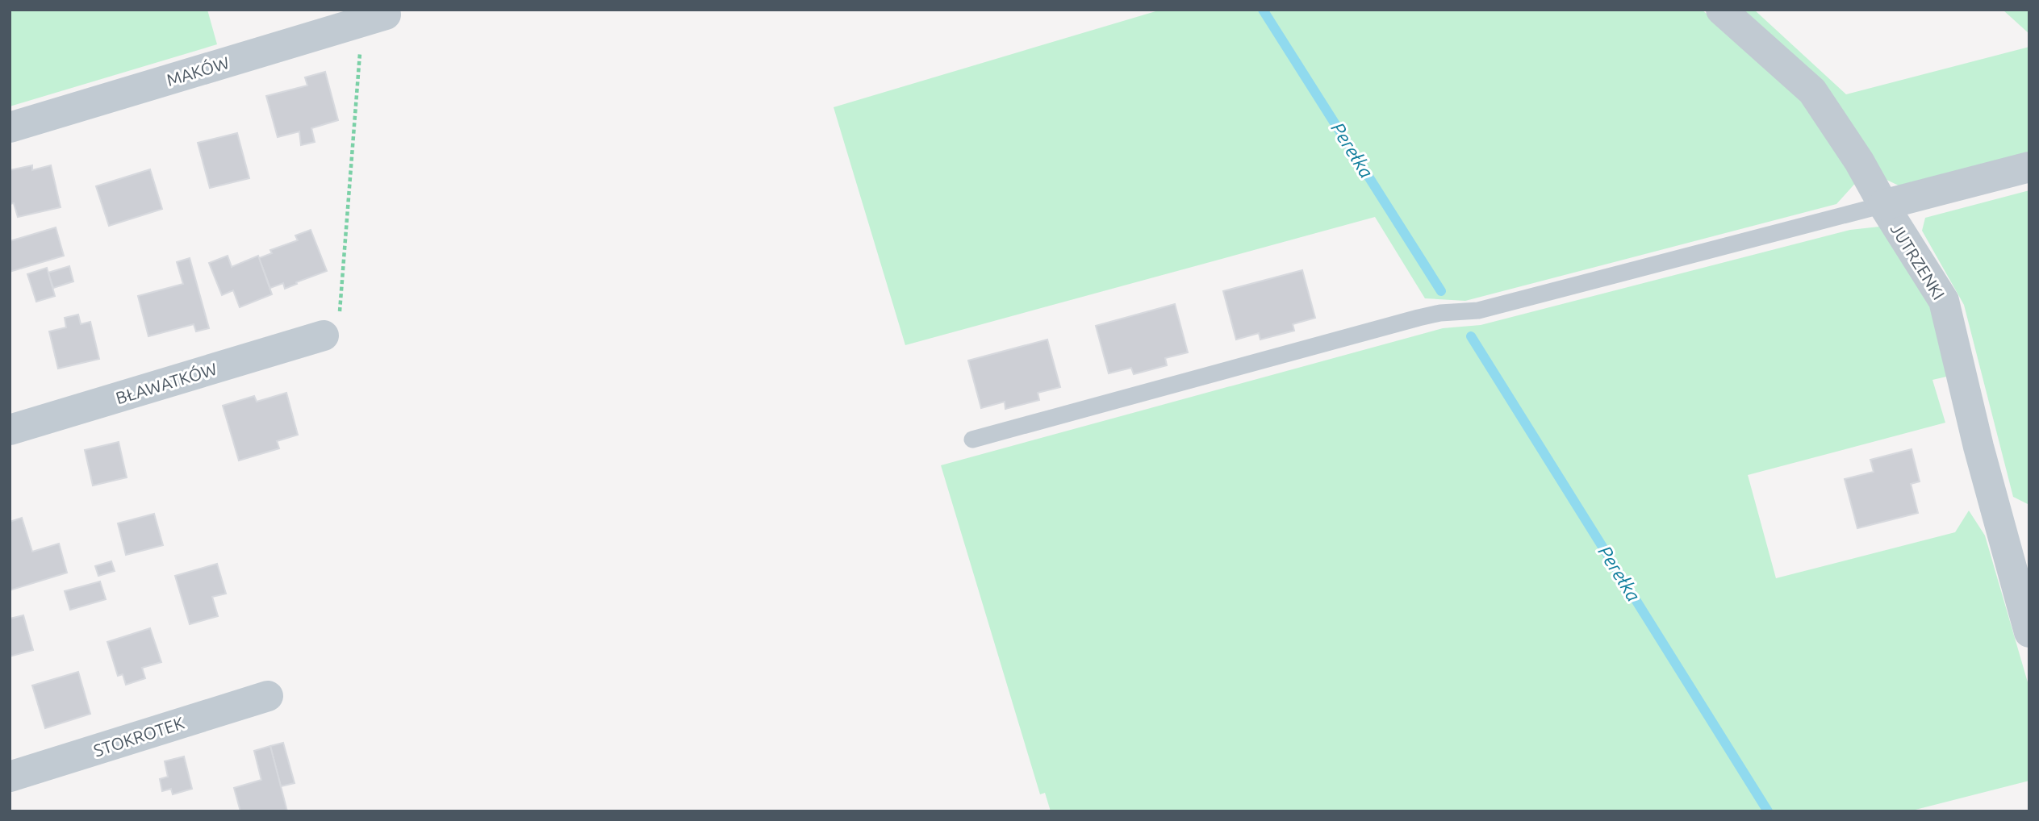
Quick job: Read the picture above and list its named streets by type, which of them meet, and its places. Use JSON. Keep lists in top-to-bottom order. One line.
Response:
{"streets":{"street":["MAKÓW","JUTRZENKI","BŁAWATKÓW","STOKROTEK"]},"water":["Perełka"]}
